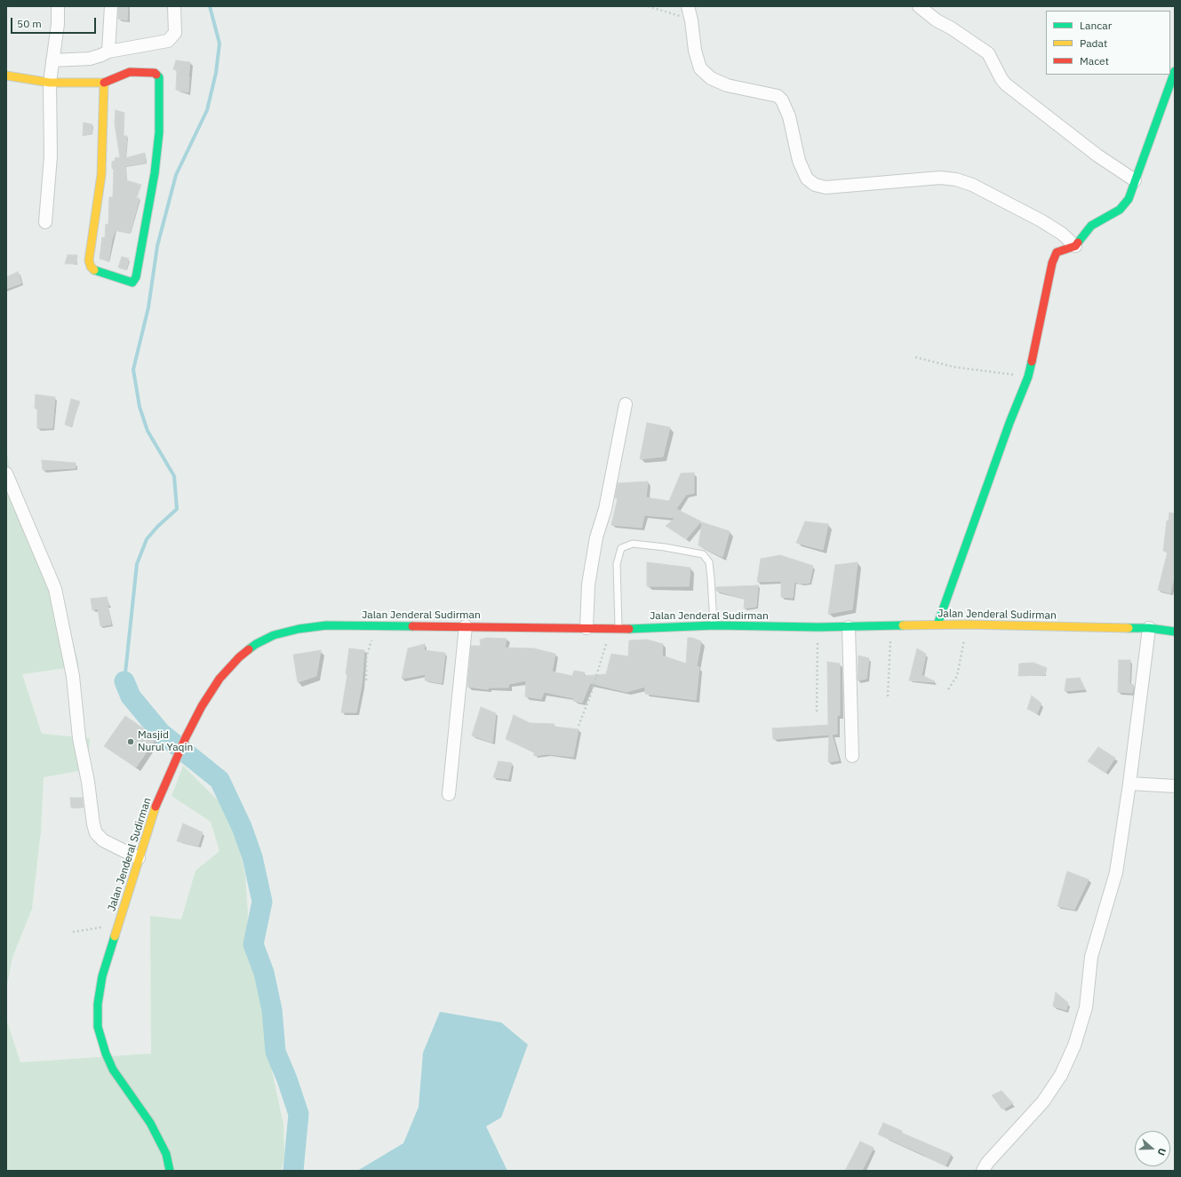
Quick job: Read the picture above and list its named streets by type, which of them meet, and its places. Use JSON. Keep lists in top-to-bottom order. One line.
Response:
{"streets":{"main road":["Jalan Jenderal Sudirman"]},"places":["Masjid Nurul Yaqin"],"legend":["Lancar","Padat","Macet"],"scale_bar":"50 m","north":"right"}
